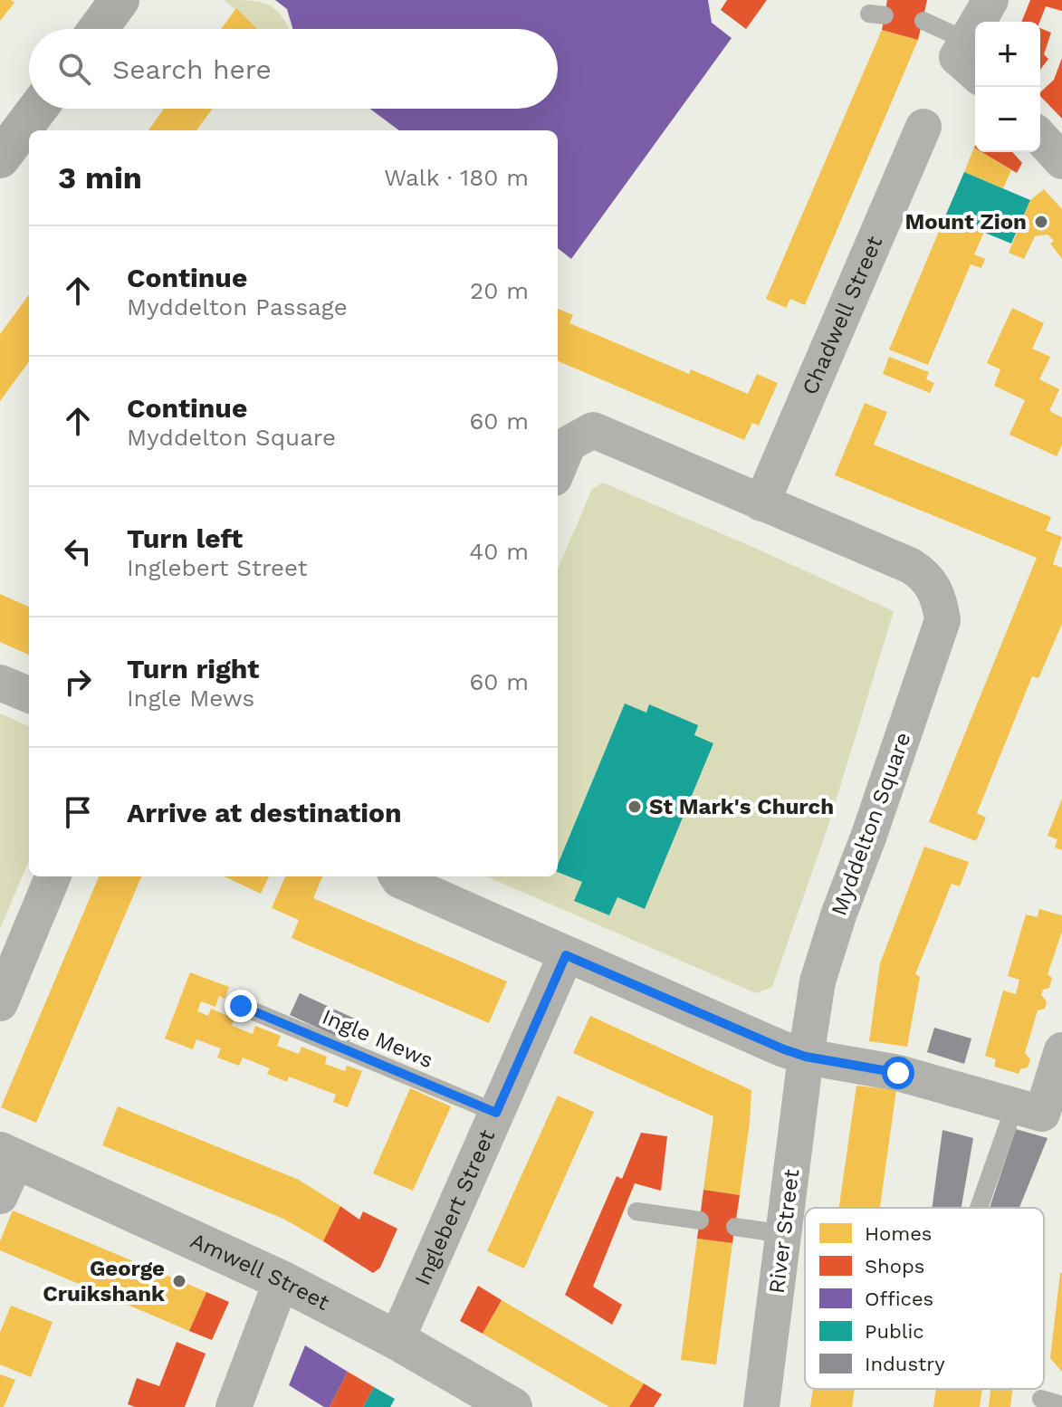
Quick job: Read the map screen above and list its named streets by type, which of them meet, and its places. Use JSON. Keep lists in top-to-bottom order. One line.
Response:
{"streets":{"street":["Chadwell Street","Myddelton Square","Inglebert Street","River Street","Amwell Street"],"lane":["Ingle Mews"]},"crossings":[["Chadwell Street","Myddelton Square"],["Myddelton Square","River Street"],["Ingle Mews","Inglebert Street"],["Inglebert Street","Amwell Street"]],"places":["Mount Zion","St Mark's Church","George Cruikshank"],"legend":["Homes","Shops","Offices","Public","Industry"],"page":{"map_buttons":["+","−"],"search":"Search here","heading":["3 min","Walk · 180 m"],"list":[["Continue","Myddelton Passage","20 m"],["Continue","Myddelton Square","60 m"],["Turn left","Inglebert Street","40 m"],["Turn right","Ingle Mews","60 m"],"Arrive at destination"]}}
